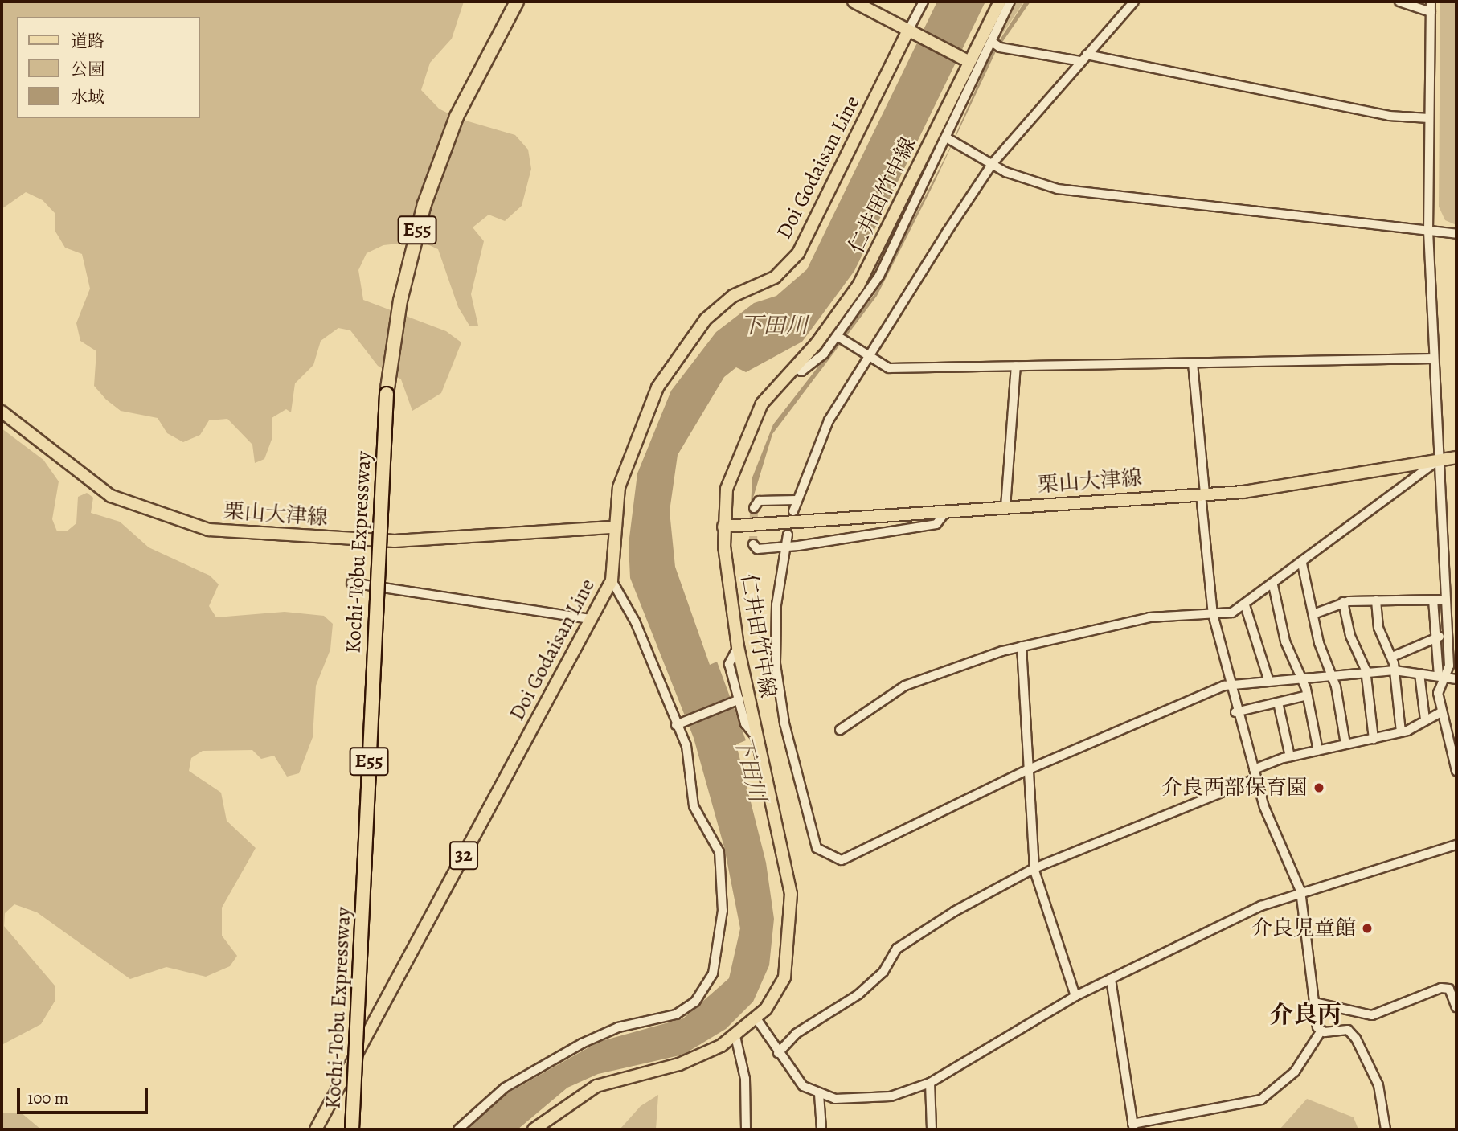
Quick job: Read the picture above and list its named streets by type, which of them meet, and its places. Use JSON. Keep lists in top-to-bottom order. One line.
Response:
{"streets":{"highway":["E55","Kochi-Tobu Expressway"],"main road":["Doi Godaisan Line","仁井田竹中線","栗山大津線","32"]},"crossings":[["Doi Godaisan Line","栗山大津線"],["仁井田竹中線","栗山大津線"]],"districts":["介良丙"],"water":["下田川"],"places":["介良西部保育園","介良児童館"],"legend":["道路","公園","水域"],"scale_bar":"100 m"}
